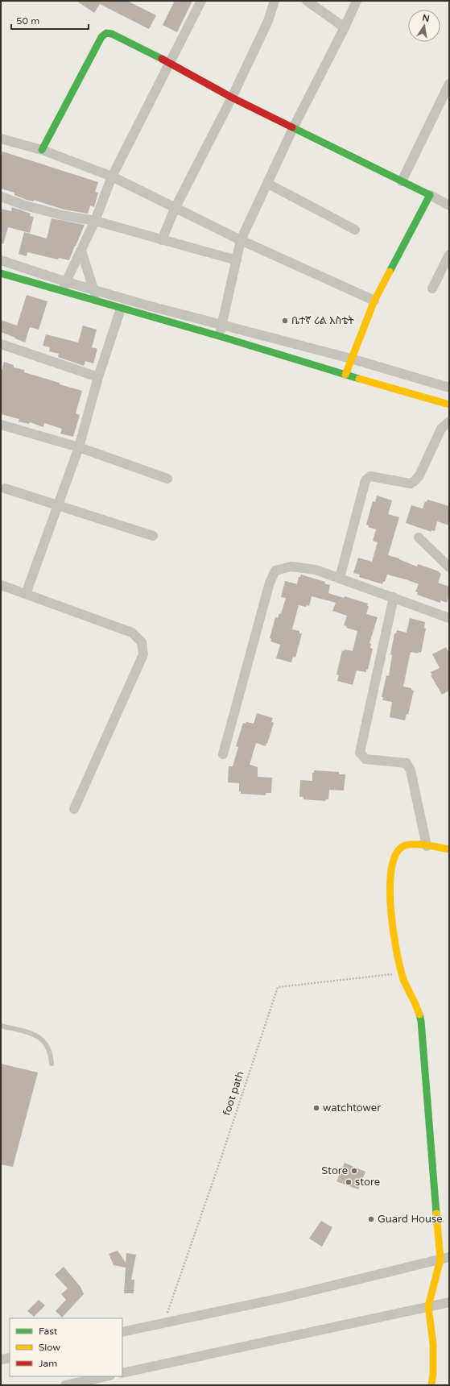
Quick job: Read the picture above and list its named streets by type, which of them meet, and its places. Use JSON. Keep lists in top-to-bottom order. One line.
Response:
{"streets":{"path":["foot path"]},"places":["ቤተኛ ሪል እስቴት","watchtower","Store","store","Guard House"],"legend":["Fast","Slow","Jam"],"scale_bar":"50 m","north":"top"}
